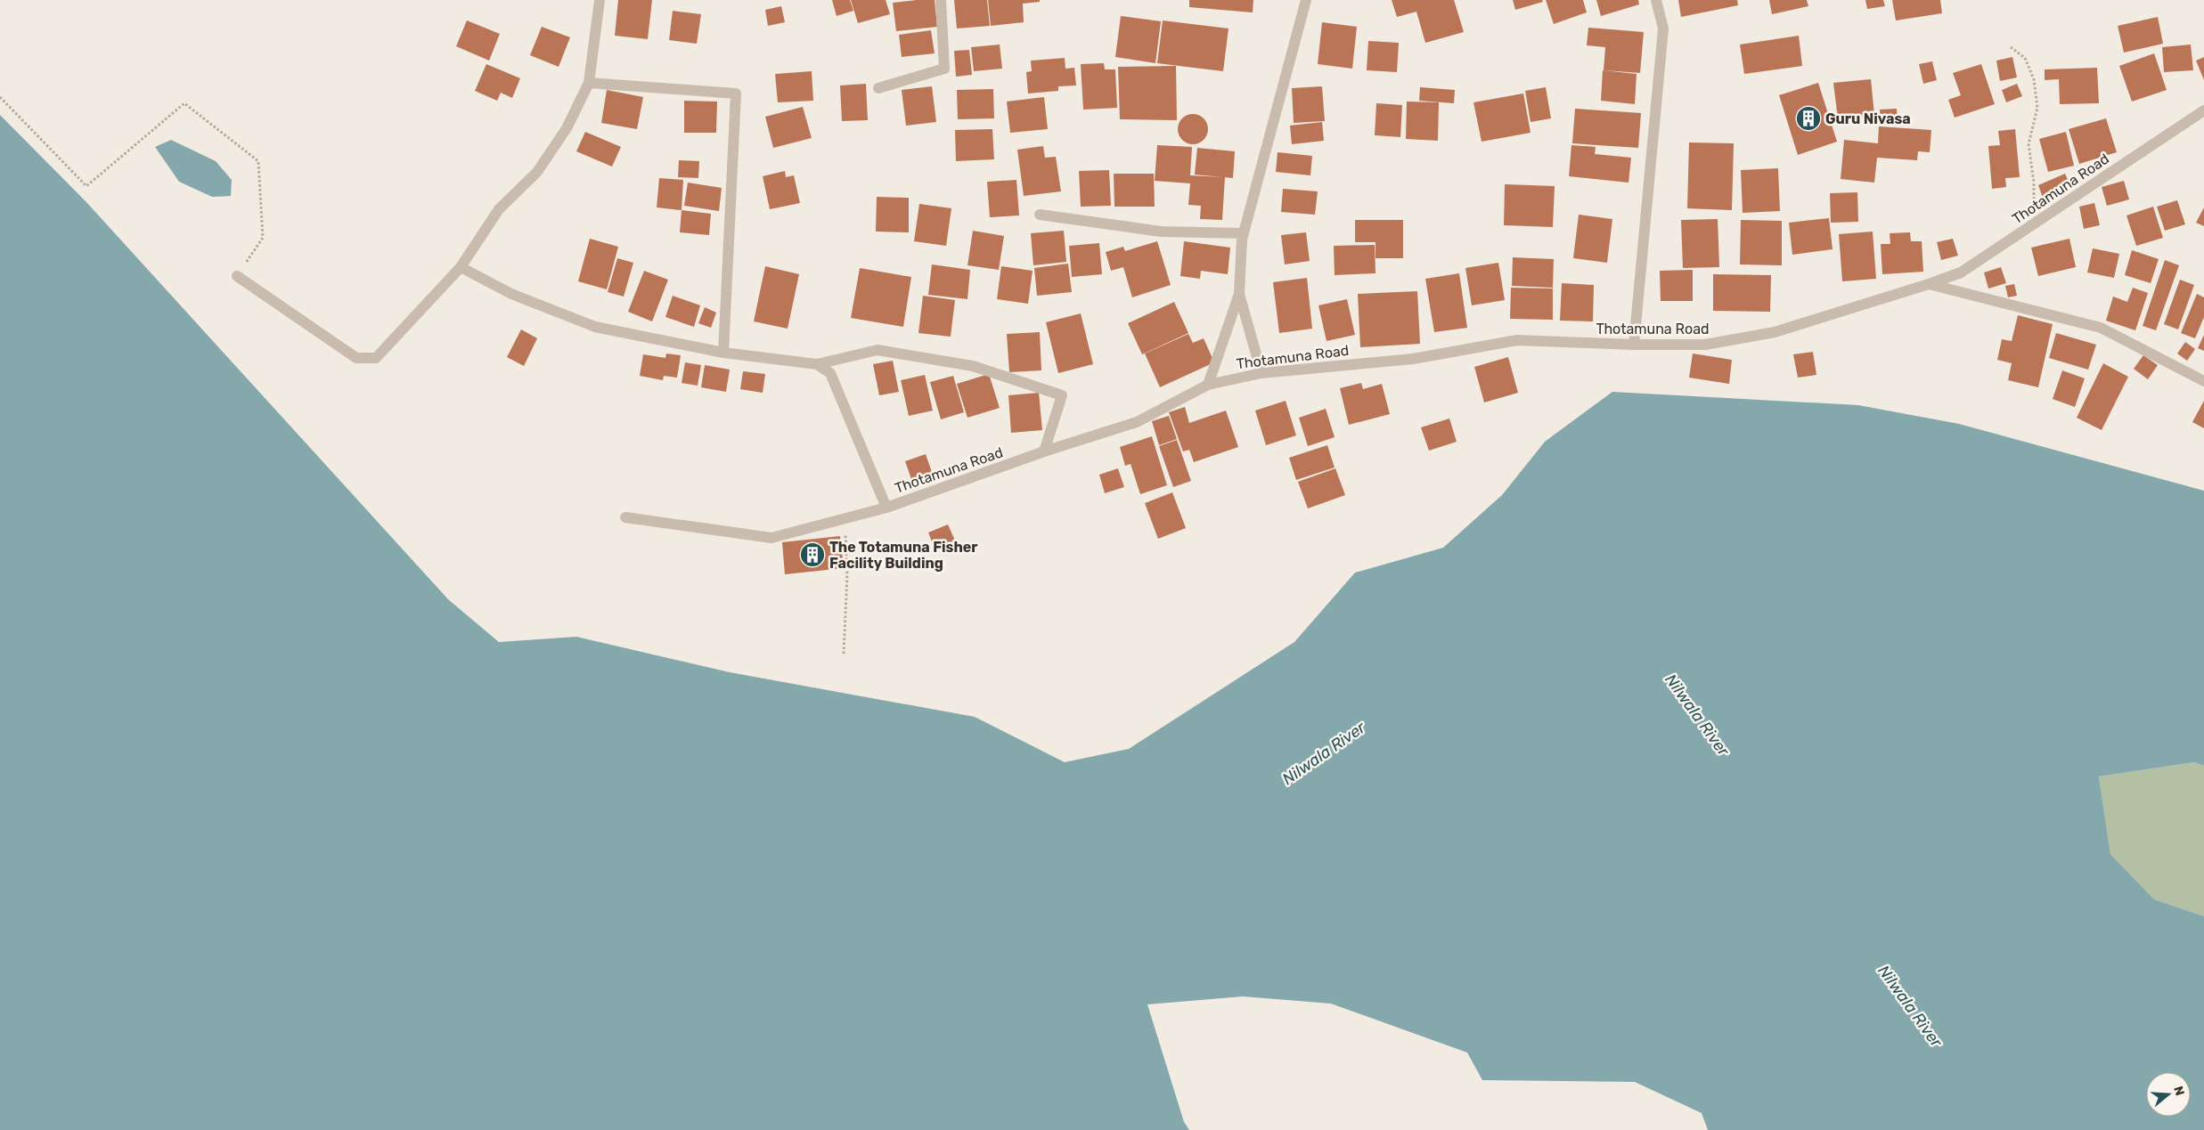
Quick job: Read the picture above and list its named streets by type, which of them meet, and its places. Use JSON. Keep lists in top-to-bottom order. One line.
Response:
{"streets":{"street":["Thotamuna Road"]},"water":["Nilwala River"],"places":{"building":["Guru Nivasa","The Totamuna Fisher Facility Building"]},"north":"right"}
